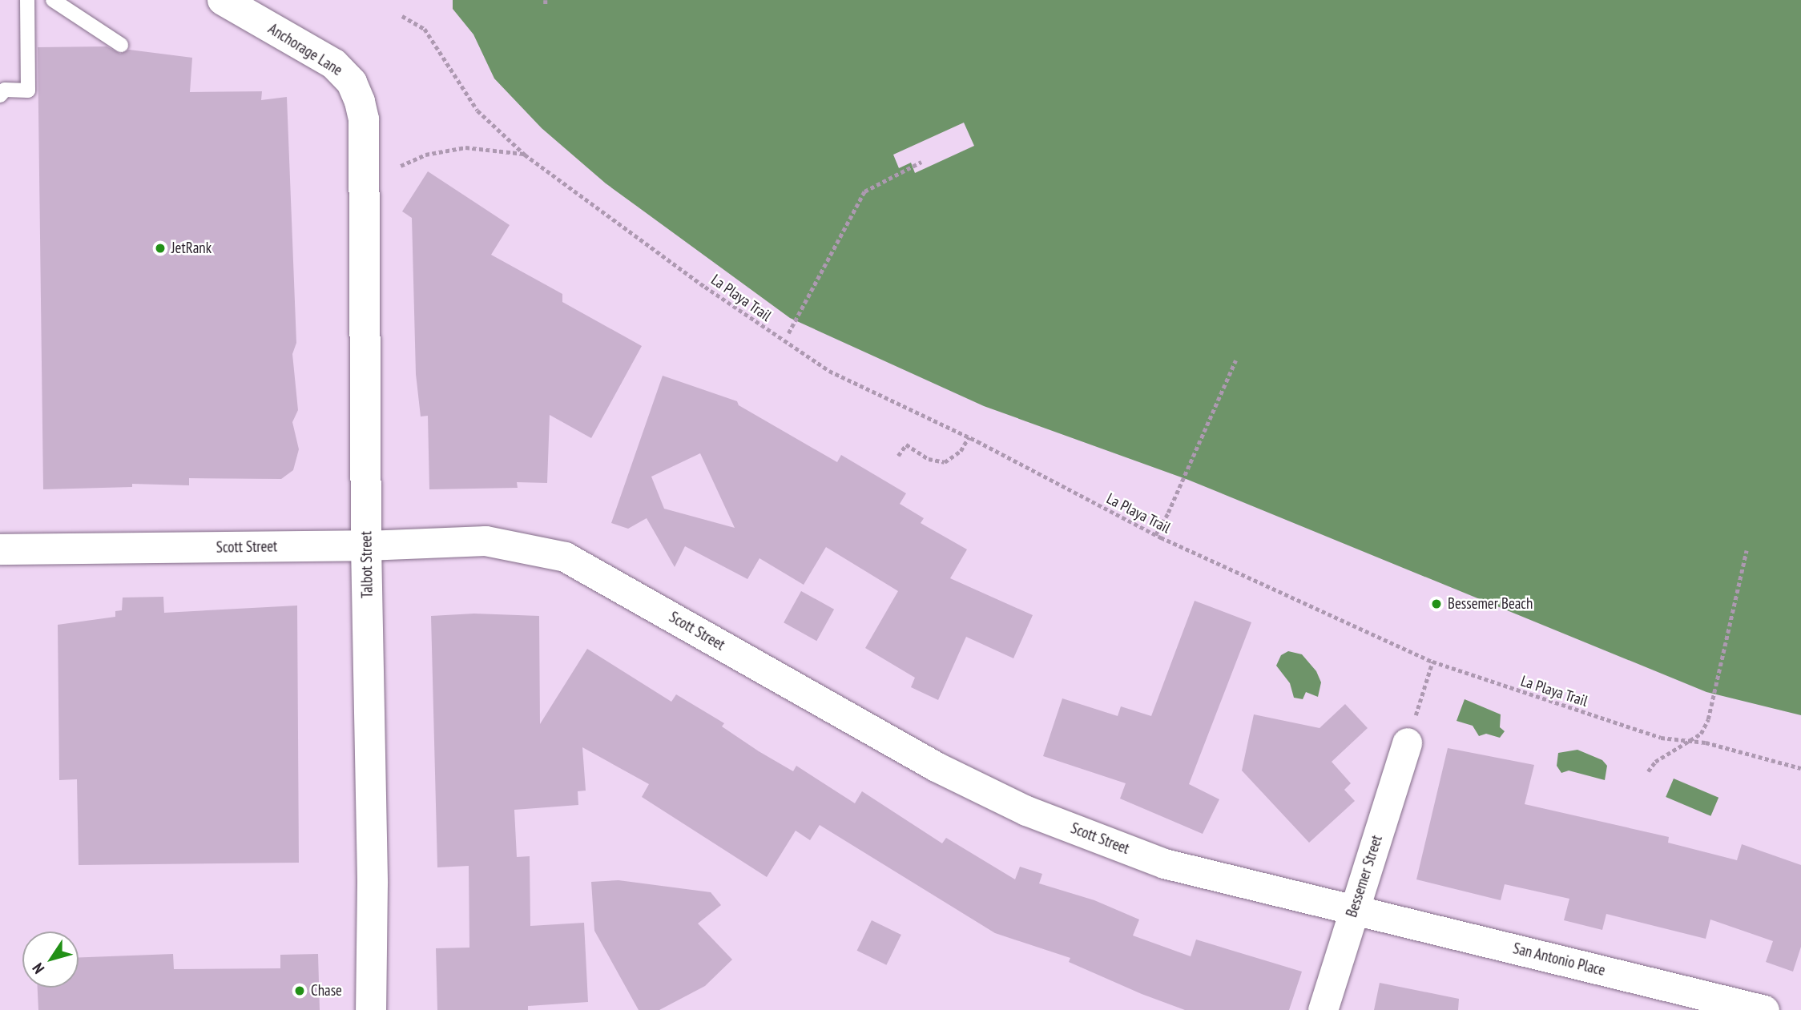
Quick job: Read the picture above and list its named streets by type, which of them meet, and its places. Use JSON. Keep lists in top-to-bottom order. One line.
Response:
{"streets":{"main road":["Anchorage Lane","Scott Street","Talbot Street"],"street":["Bessemer Street","San Antonio Place"],"path":["La Playa Trail"]},"crossings":[["Anchorage Lane","Talbot Street"],["Scott Street","Talbot Street"],["Scott Street","Bessemer Street"],["Scott Street","San Antonio Place"],["Bessemer Street","San Antonio Place"]],"places":["JetRank","Bessemer Beach","Chase"],"north":"bottom left"}
